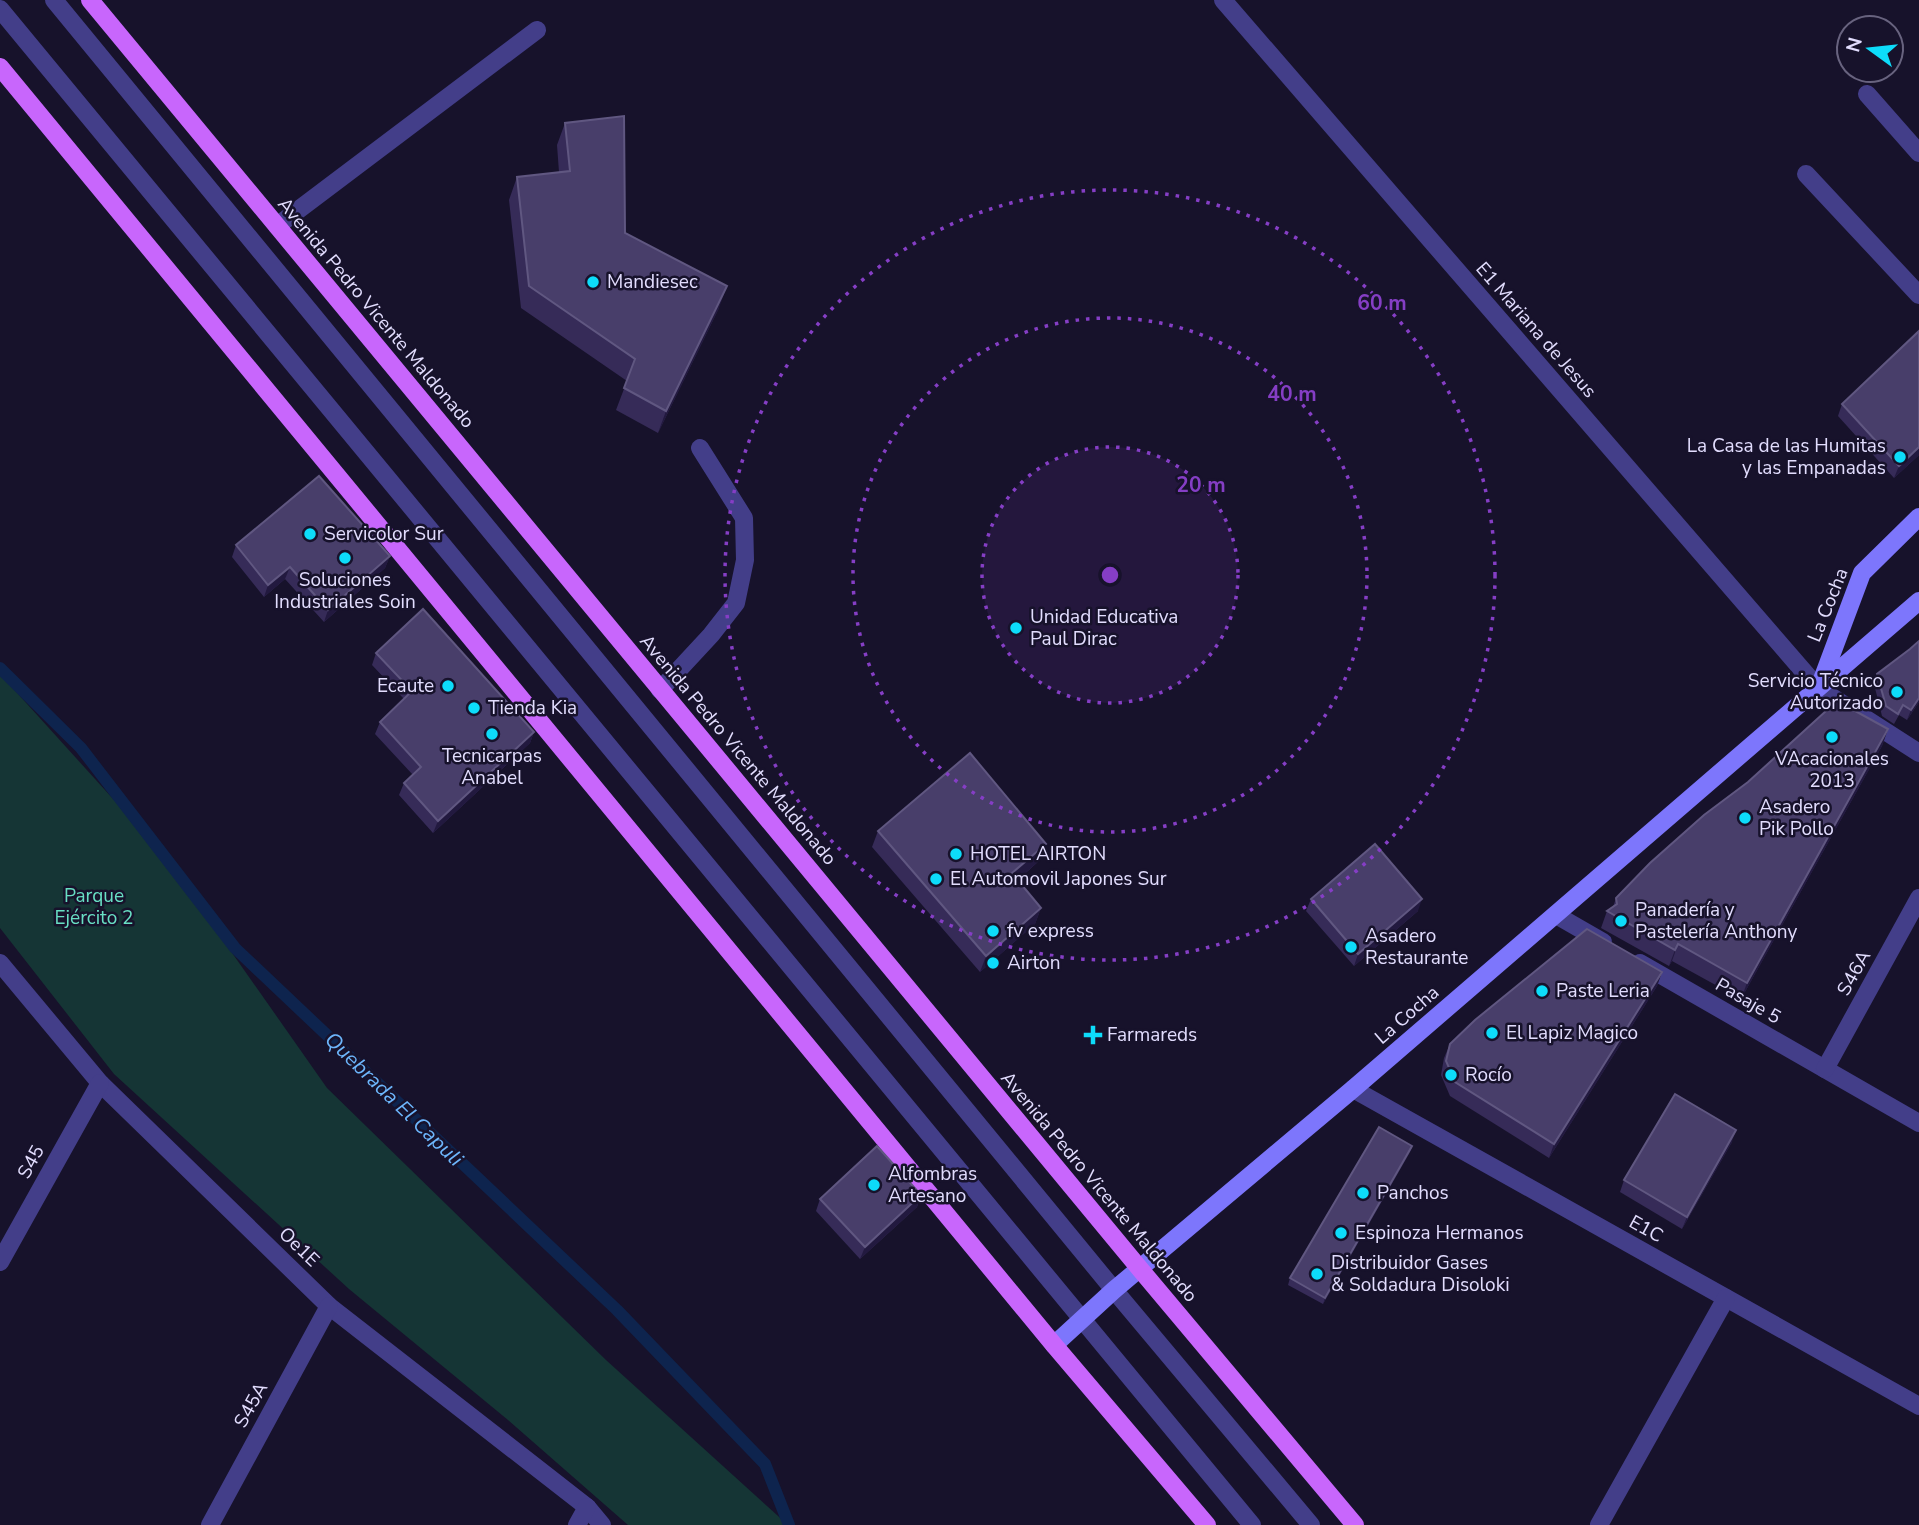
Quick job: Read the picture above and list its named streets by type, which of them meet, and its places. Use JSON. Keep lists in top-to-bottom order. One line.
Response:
{"streets":{"main road":["Avenida Pedro Vicente Maldonado"],"street":["E1 Mariana de Jesus","La Cocha","S46A","Pasaje 5","S45","E1C","Oe1E","S45A"]},"crossings":[["Avenida Pedro Vicente Maldonado","La Cocha"],["E1 Mariana de Jesus","La Cocha"],["La Cocha","Pasaje 5"],["La Cocha","E1C"],["S46A","Pasaje 5"],["S45","Oe1E"],["Oe1E","S45A"]],"water":["Quebrada El Capuli"],"parks":["Parque Ejército 2"],"places":{"other":["Mandiesec","La Casa de las Humitas y las Empanadas","Servicolor Sur","Soluciones Industriales Soin","Unidad Educativa Paul Dirac","Ecaute","Servicio Técnico Autorizado","Tienda Kia","Tecnicarpas Anabel","VAcacionales 2013","Asadero Pik Pollo","HOTEL AIRTON","El Automovil Japones Sur","Panadería y Pastelería Anthony","fv express","Asadero Restaurante","Airton","Paste Leria","El Lapiz Magico","Rocío","Alfombras Artesano","Panchos","Espinoza Hermanos","Distribuidor Gases & Soldadura Disoloki"],"health":["Farmareds"]},"north":"left","rings":["60 m","40 m","20 m"]}
